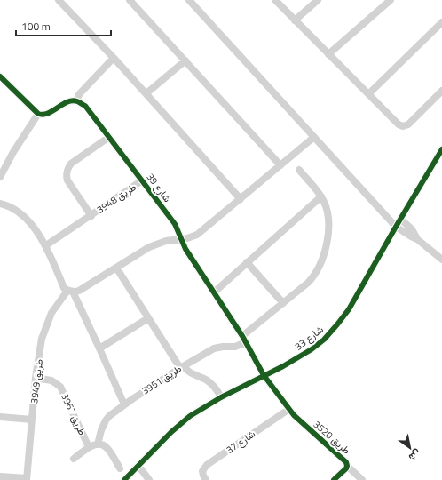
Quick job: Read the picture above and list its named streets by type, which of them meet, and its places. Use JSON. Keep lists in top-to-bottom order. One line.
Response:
{"streets":{"street":["شارع 39","طريق 3948","شارع 33","طريق 3951","طريق 3949","طريق 3967","طريق 3520","شارع 37"]},"crossings":[["شارع 39","طريق 3948"],["شارع 39","شارع 33"],["شارع 39","طريق 3951"],["شارع 39","طريق 3949"],["شارع 39","طريق 3520"],["شارع 33","طريق 3520"],["طريق 3949","طريق 3967"],["طريق 3520","شارع 37"]],"scale_bar":"100 m","north":"bottom right"}
